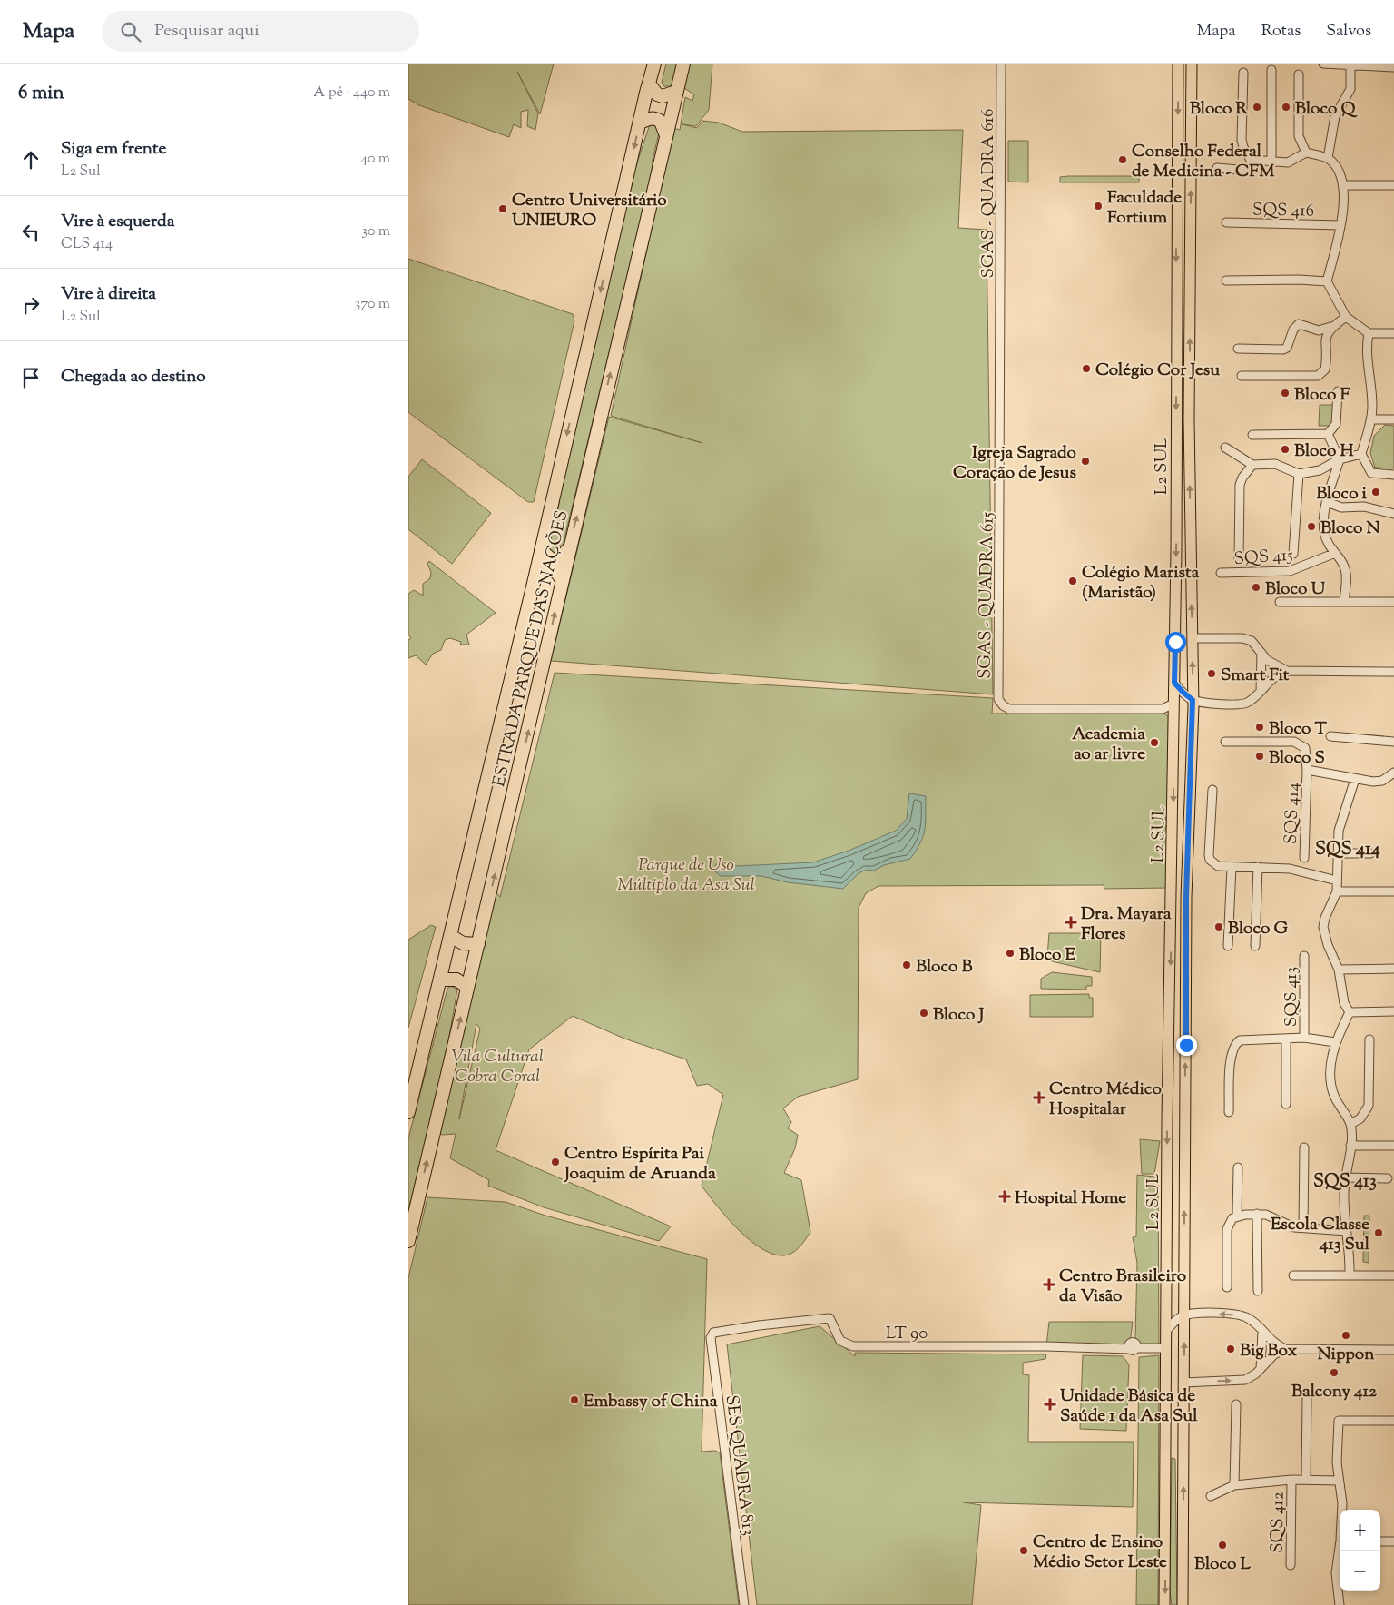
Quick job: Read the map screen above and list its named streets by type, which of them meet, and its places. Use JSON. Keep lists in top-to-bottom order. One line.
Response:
{"streets":{"highway":["ESTRADA PARQUE DAS NAÇÕES"],"main road":["L2 SUL"],"street":["SGAS - QUADRA 616","SQS 416","SQS 415","SGAS - QUADRA 615","SQS 414","SQS 413","LT 90","SES QUADRA 813","SQS 412"]},"crossings":[["SGAS - QUADRA 616","SGAS - QUADRA 615"],["L2 SUL","SGAS - QUADRA 615"],["L2 SUL","LT 90"],["LT 90","SES QUADRA 813"]],"districts":["SQS 414","SQS 413"],"parks":["Parque de Uso Múltiplo da Asa Sul","Vila Cultural Cobra Coral"],"places":{"other":["Bloco R","Bloco Q","Conselho Federal de Medicina - CFM","Faculdade Fortium","Centro Universitário UNIEURO","Colégio Cor Jesu","Bloco F","Bloco H","Igreja Sagrado Coração de Jesus","Bloco i","Bloco N","Colégio Marista (Maristão)","Bloco U","Smart Fit","Bloco T","Academia ao ar livre","Bloco S","Bloco G","Bloco E","Bloco B","Bloco J","Centro Espírita Pai Joaquim de Aruanda","Escola Classe 413 Sul","Nippon","Big Box","Balcony 412","Embassy of China","Bloco L","Centro de Ensino Médio Setor Leste"],"health":["Dra. Mayara Flores","Centro Médico Hospitalar","Hospital Home","Centro Brasileiro da Visão","Unidade Básica de Saúde 1 da Asa Sul"]},"page":{"header":"Mapa","search":"Pesquisar aqui","nav":["Mapa","Rotas","Salvos"],"heading":["6 min","A pé · 440 m"],"list":[["Siga em frente","L2 Sul","40 m"],["Vire à esquerda","CLS 414","30 m"],["Vire à direita","L2 Sul","370 m"],"Chegada ao destino"],"map_buttons":["+","−"]}}
